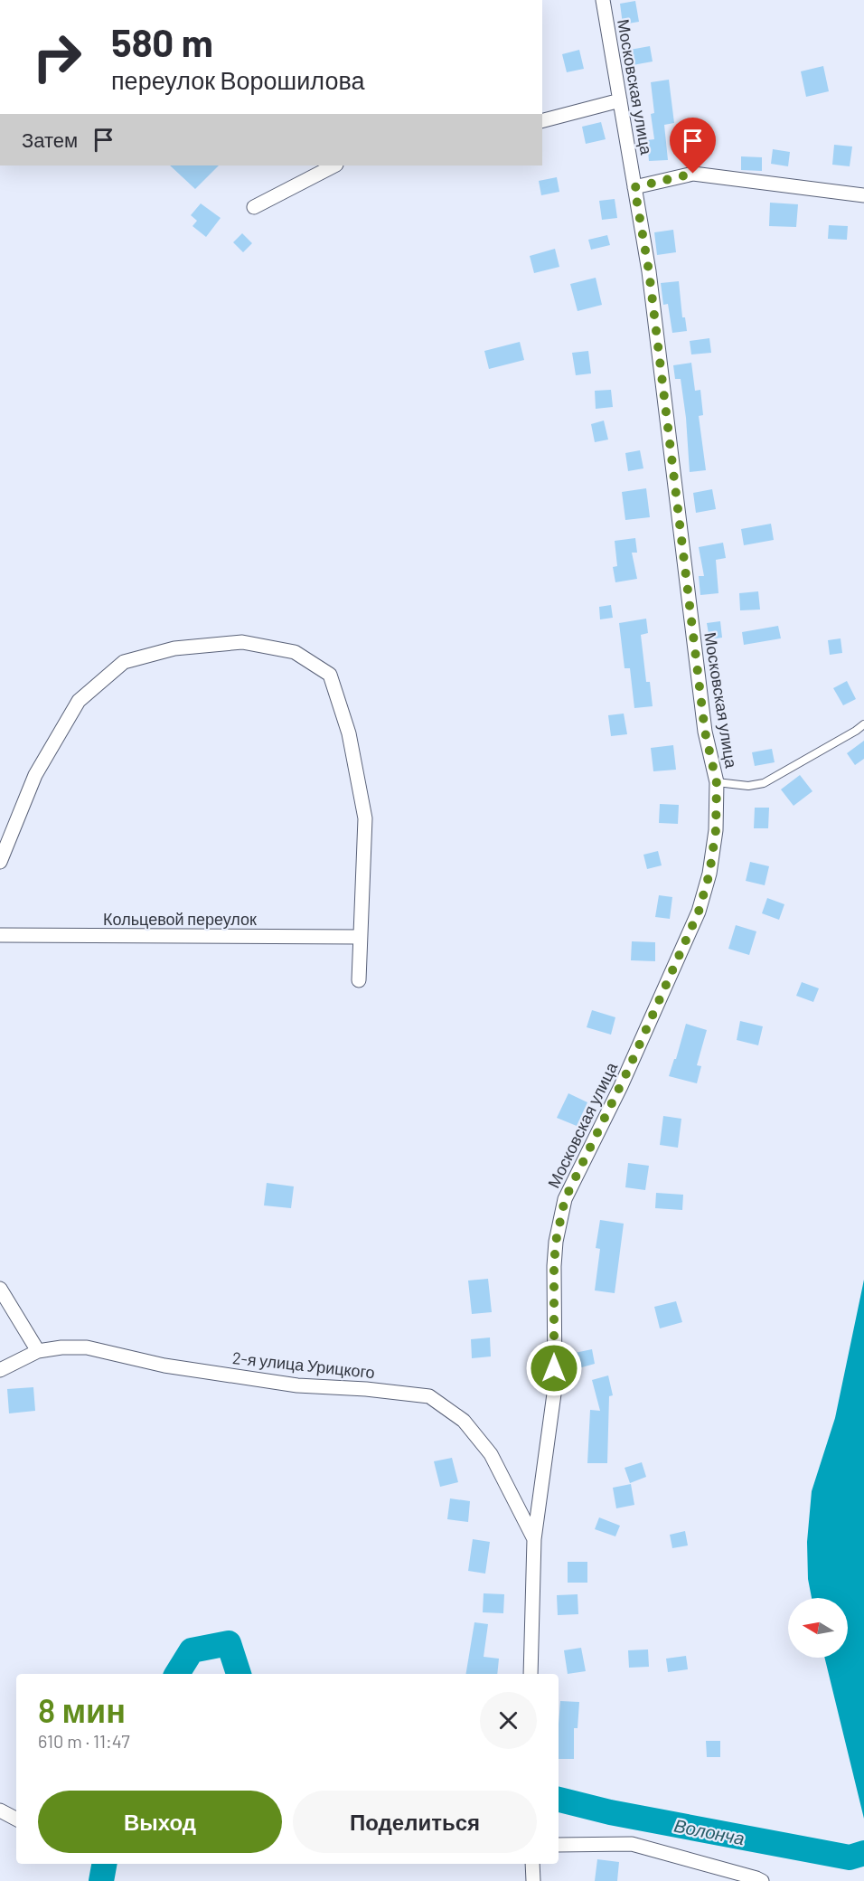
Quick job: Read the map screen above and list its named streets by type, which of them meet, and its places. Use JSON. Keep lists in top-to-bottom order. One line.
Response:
{"streets":{"street":["Московская улица","Кольцевой переулок","2-я улица Урицкого"]},"crossings":[["Московская улица","2-я улица Урицкого"]],"water":["Волонча"],"north":"left","page":{"turn":["580 m","переулок Ворошилова"],"then":"Затем","heading":["8 мин","610 m · 11:47"],"buttons":["Выход","Поделиться"]}}
